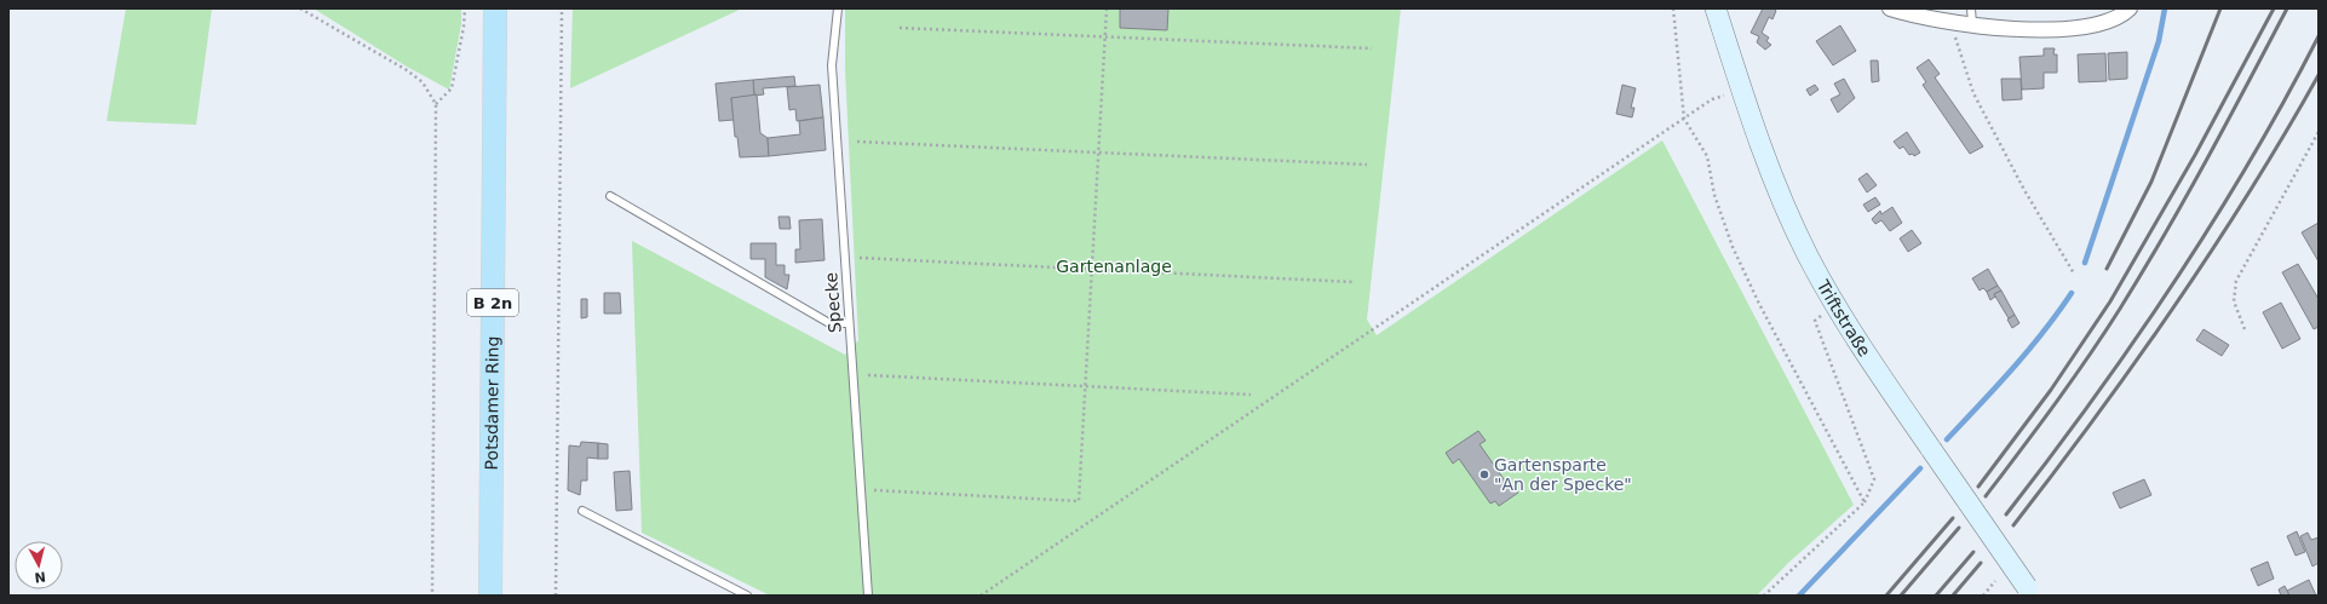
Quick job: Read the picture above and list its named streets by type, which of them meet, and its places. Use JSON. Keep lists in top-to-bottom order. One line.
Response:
{"streets":{"main road":["B 2n","Triftstraße","Potsdamer Ring"],"lane":["Specke"]},"parks":["Gartenanlage"],"places":["Gartensparte \"An der Specke\""],"north":"bottom"}
